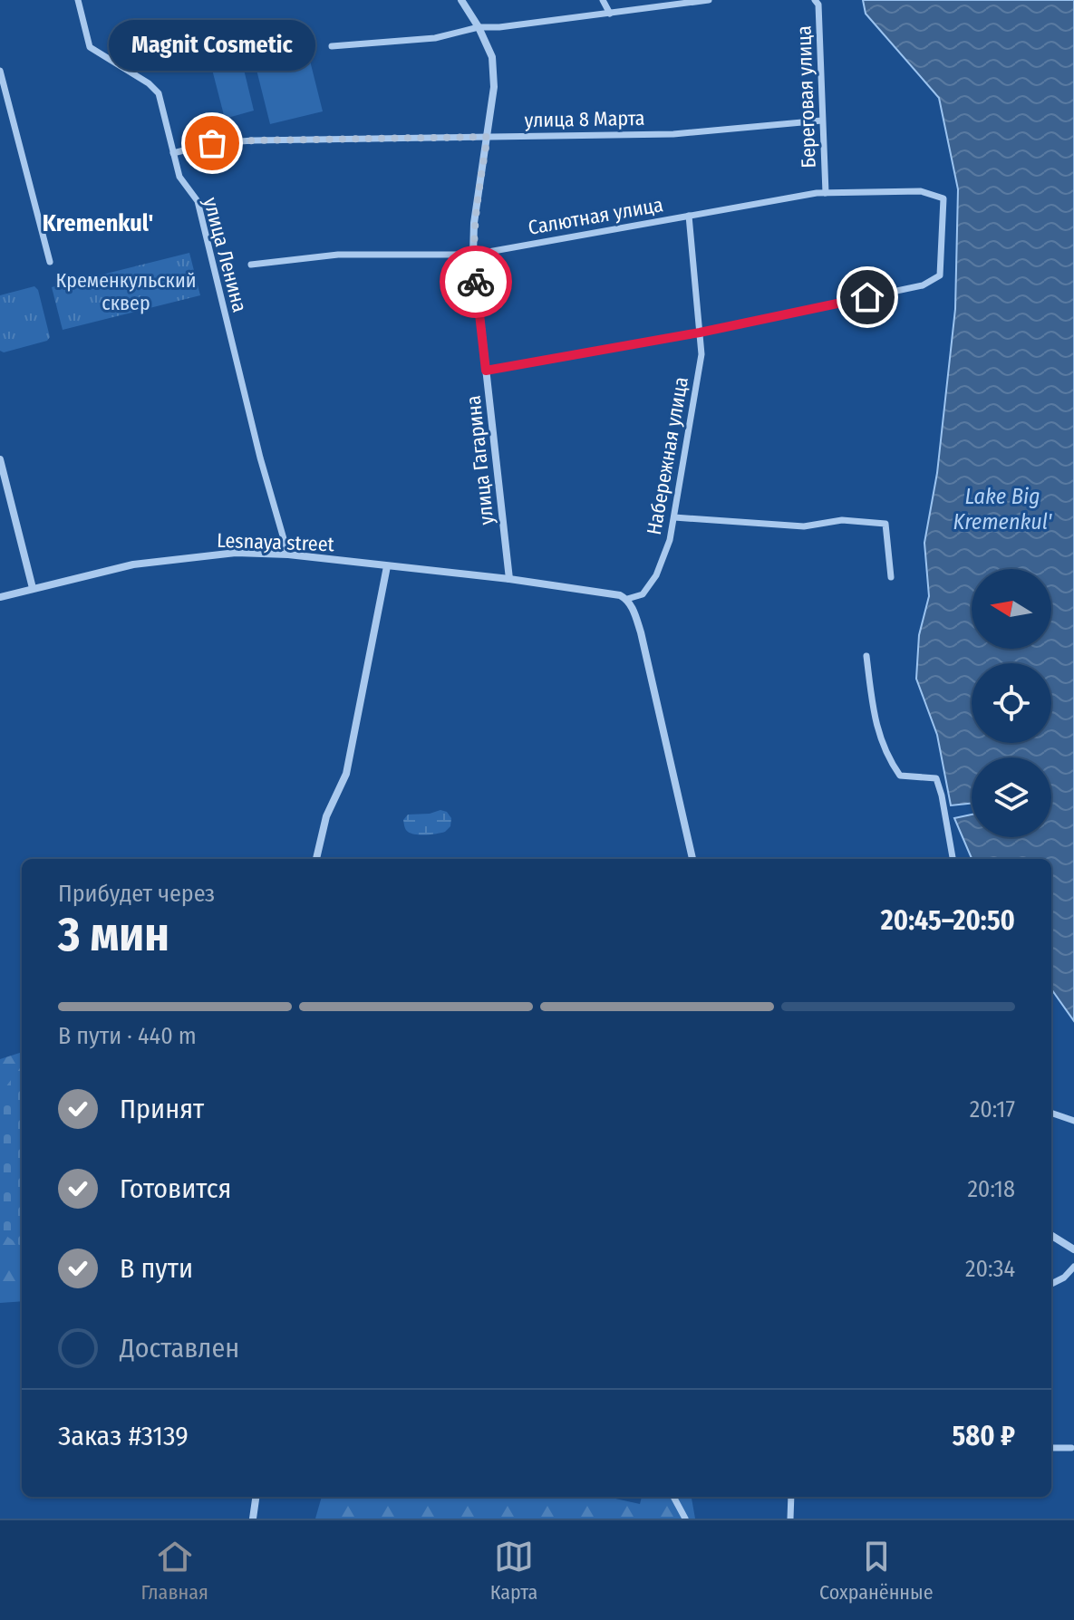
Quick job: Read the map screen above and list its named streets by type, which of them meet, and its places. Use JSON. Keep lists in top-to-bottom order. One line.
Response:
{"streets":{"street":["Береговая улица","улица 8 Марта","Салютная улица","улица Ленина","Набережная улица","улица Гагарина","Lesnaya street"]},"crossings":[["Береговая улица","улица 8 Марта"],["Береговая улица","Салютная улица"],["улица 8 Марта","улица Ленина"],["улица 8 Марта","улица Гагарина"],["Салютная улица","Набережная улица"],["Салютная улица","улица Гагарина"],["улица Ленина","Lesnaya street"],["улица Гагарина","Lesnaya street"]],"districts":["Kremenkul'"],"water":["Lake Big Kremenkul'"],"parks":["Кременкульский сквер"],"places":["Magnit Cosmetic"],"north":"left","page":{"bubble":"Magnit Cosmetic","heading":["3 мин","Прибудет через","20:45–20:50"],"panel":["Заказ #3139","580 ₽"],"bar":"В пути · 440 m","list":[["Принят","20:17"],["Готовится","20:18"],["В пути","20:34"],"Доставлен"],"tabs":["Главная","Карта","Сохранённые"]}}
